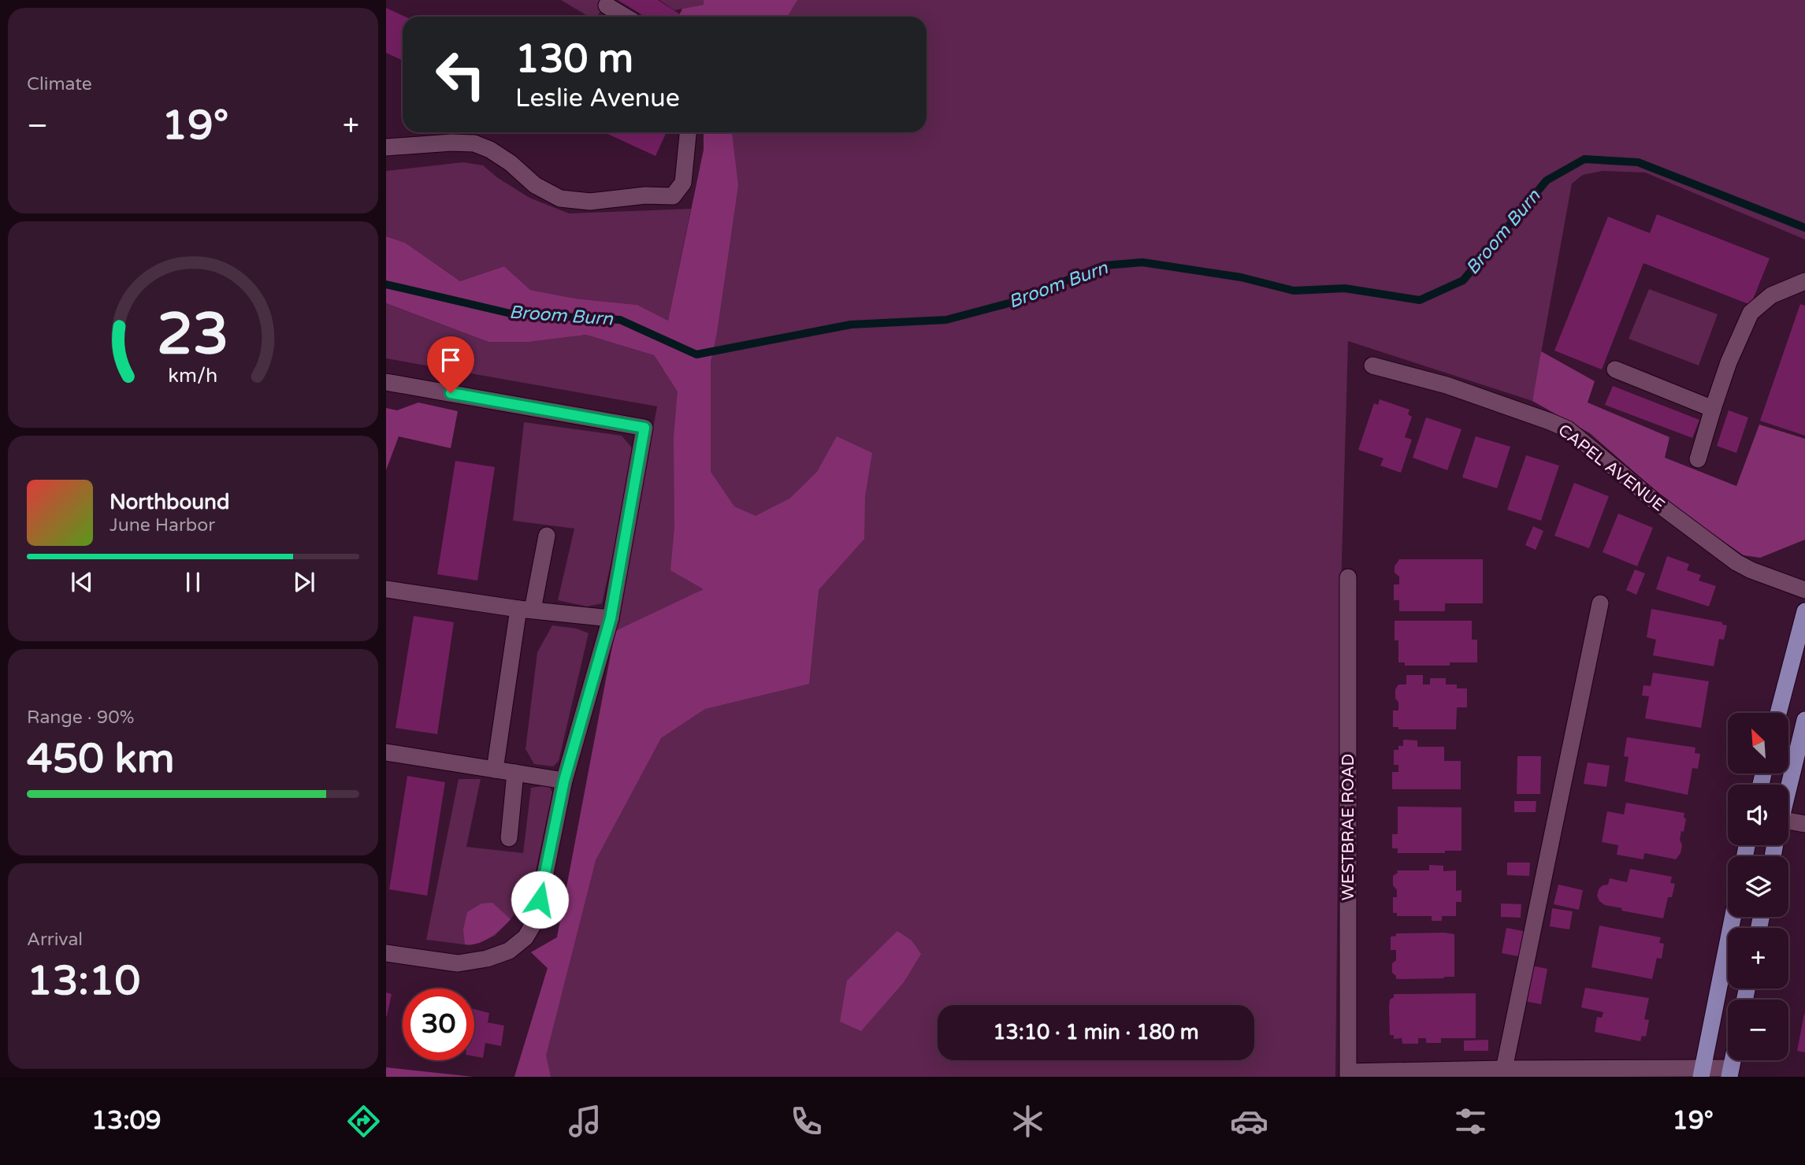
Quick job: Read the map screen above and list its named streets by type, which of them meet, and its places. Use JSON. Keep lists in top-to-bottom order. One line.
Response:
{"streets":{"street":["CAPEL AVENUE","WESTBRAE ROAD"]},"water":["Broom Burn"],"north":"top left","page":{"tile":["Climate",["Range · 90%","450 km"],["Arrival","13:10"]],"turn":["130 m","Leslie Avenue"],"heat":["−","19°","+"],"song":["Northbound","June Harbor"],"map_buttons":["+","−"],"limit":"30","trip":"13:10 · 1 min · 180 m","tabs":["13:09","19°"],"gauge":["23","km/h"]}}
